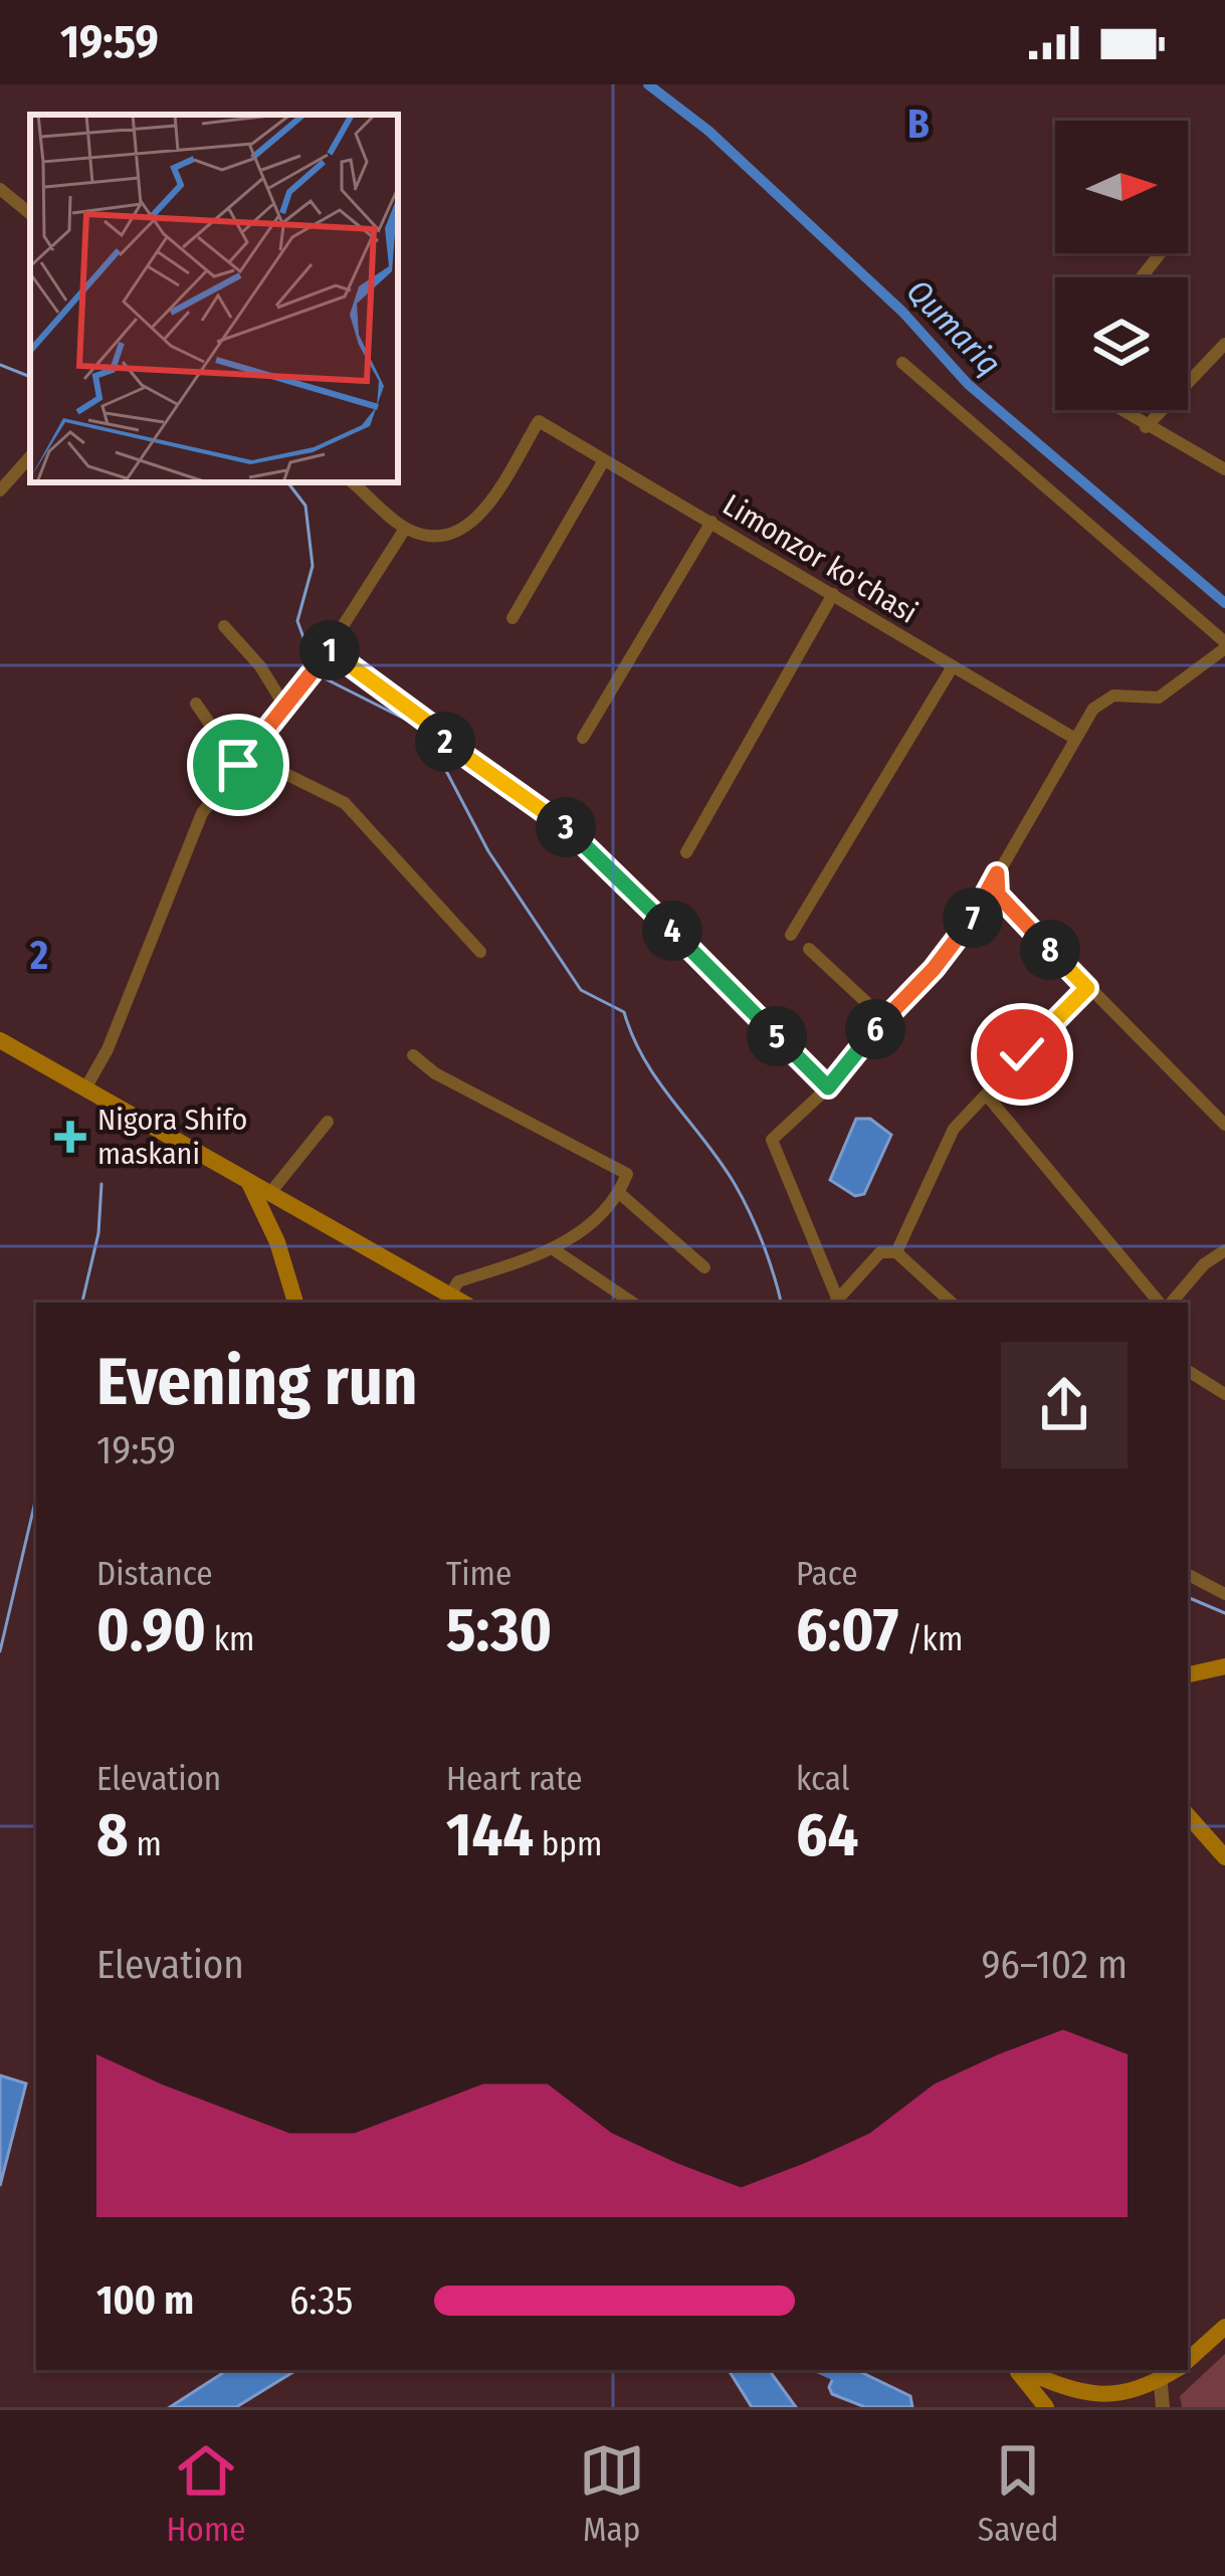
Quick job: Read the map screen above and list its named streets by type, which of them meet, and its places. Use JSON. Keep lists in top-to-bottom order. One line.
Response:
{"streets":{"street":["Limonzor ko'chasi"]},"water":["Qumariq"],"places":{"health":["Nigora Shifo maskani"]},"north":"right","page":{"status":"19:59","pins":["1","2","3","7","4","8","6","5"],"heading":["Evening run","19:59"],"stats":[["Distance","0.90 km"],["Time","5:30"],["Pace","6:07 /km"],["Elevation","8 m"],["Heart rate","144 bpm"],["kcal","64"]],"chart":["Elevation","96–102 m"],"list":[{"name":"100 m","note":"6:35"}],"tabs":["Home","Map","Saved"]},"grid":{"columns":["B"],"rows":["2"]}}
